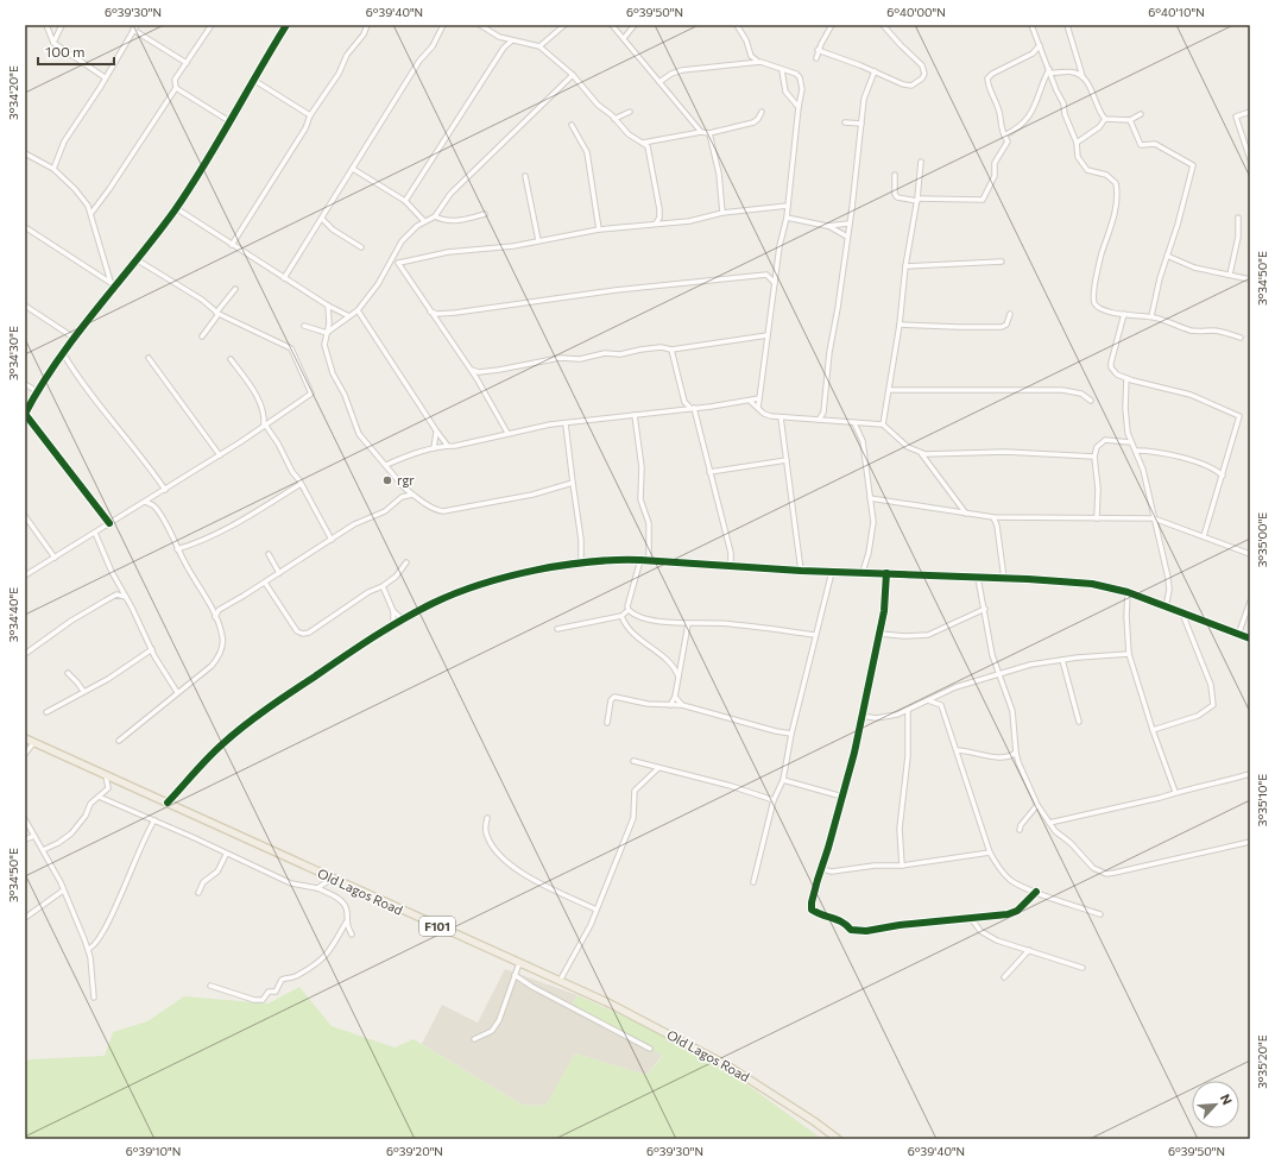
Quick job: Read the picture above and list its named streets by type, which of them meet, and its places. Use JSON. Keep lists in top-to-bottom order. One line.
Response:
{"streets":{"main road":["Old Lagos Road","F101"]},"places":["rgr"],"scale_bar":"100 m","north":"top right","coordinates":["6°39'30\"N","6°39'40\"N","6°39'50\"N","6°40'00\"N","6°40'10\"N","3°34'20\"E","3°34'50\"E","3°34'30\"E","3°35'00\"E","3°34'40\"E","3°35'10\"E","3°35'20\"E","6°39'10\"N","6°39'20\"N"]}
